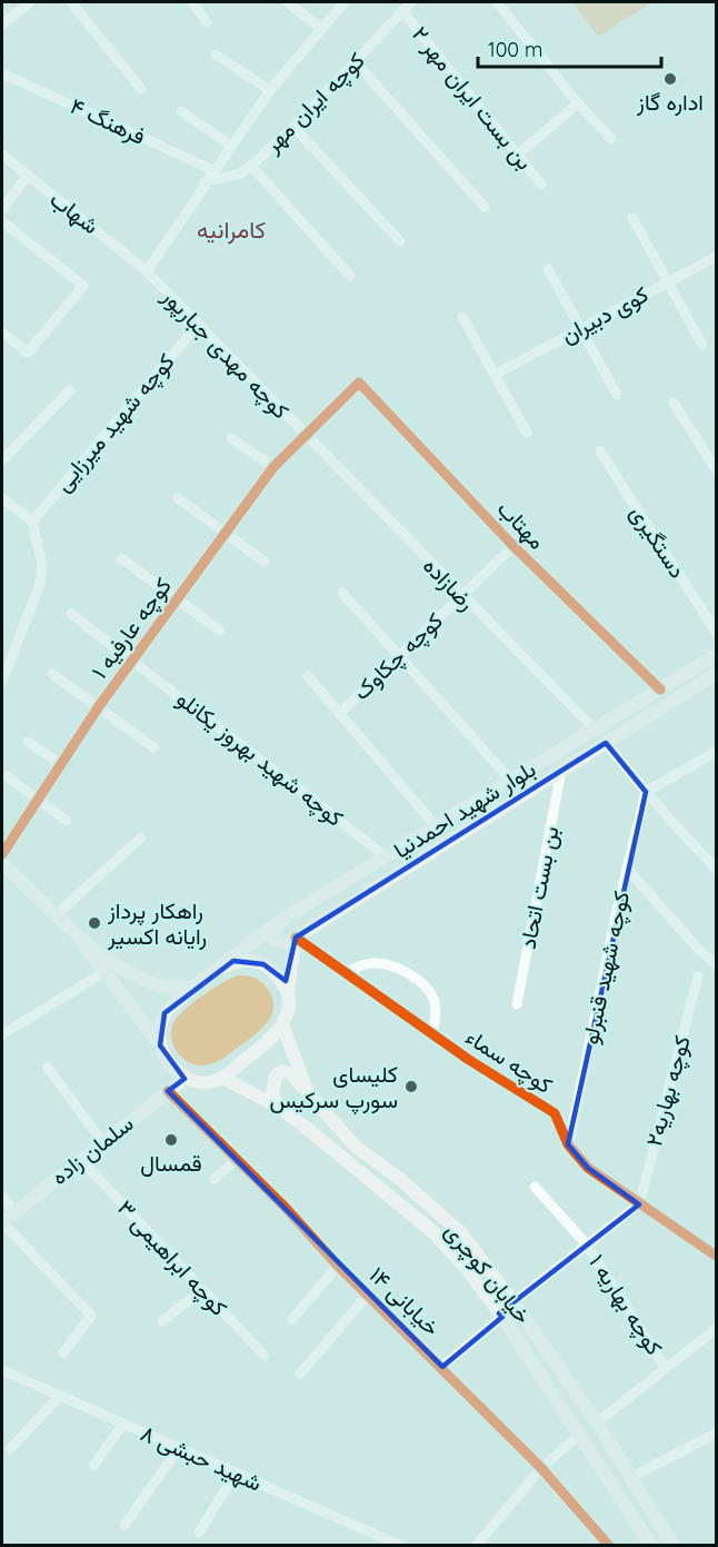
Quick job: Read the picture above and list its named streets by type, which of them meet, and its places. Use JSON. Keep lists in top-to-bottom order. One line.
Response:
{"streets":{"main road":["بلوار شهید احمدنیا","سلمان زاده","خیابان کوچری"],"street":["۲ بن بست ایران مهر","کوچه ایران مهر","فرهنگ ۴","شهاب","کوی دبیران","کوچه مهدی جبارپور","کوچه شهید میرزایی","مهتاب","دستگیری","رضازاده","کوچه عارفیه ۱","کوچه چکاوک","کوچه شهید بهروز یکانلو","بن بست اتحاد","کوچه شهید قنبرلو","کوچه سماء","کوچه بهاریه۲","کوچه ابراهیمی ۳","خیابانی ۱۴","کوچه بهاریه ۱","شهید حبشی ۸"]},"crossings":[["۲ بن بست ایران مهر","کوچه ایران مهر"],["شهاب","کوچه مهدی جبارپور"],["کوچه مهدی جبارپور","کوچه شهید میرزایی"],["کوچه مهدی جبارپور","رضازاده"],["کوچه مهدی جبارپور","کوچه عارفیه ۱"],["مهتاب","کوچه عارفیه ۱"],["مهتاب","کوچه چکاوک"],["مهتاب","بلوار شهید احمدنیا"],["رضازاده","کوچه عارفیه ۱"],["رضازاده","کوچه چکاوک"],["رضازاده","بلوار شهید احمدنیا"],["کوچه عارفیه ۱","کوچه شهید بهروز یکانلو"],["کوچه شهید بهروز یکانلو","بلوار شهید احمدنیا"],["بلوار شهید احمدنیا","بن بست اتحاد"],["بلوار شهید احمدنیا","کوچه سماء"],["بلوار شهید احمدنیا","سلمان زاده"],["بلوار شهید احمدنیا","خیابان کوچری"],["کوچه شهید قنبرلو","کوچه سماء"],["کوچه سماء","کوچه بهاریه۲"],["سلمان زاده","کوچه ابراهیمی ۳"],["سلمان زاده","خیابان کوچری"],["سلمان زاده","خیابانی ۱۴"]],"districts":["کامرانیه"],"places":["اداره گاز","راهکار پرداز رایانه اکسیر","کلیسای سورپ سرکیس","قمسال"],"scale_bar":"100 m"}
